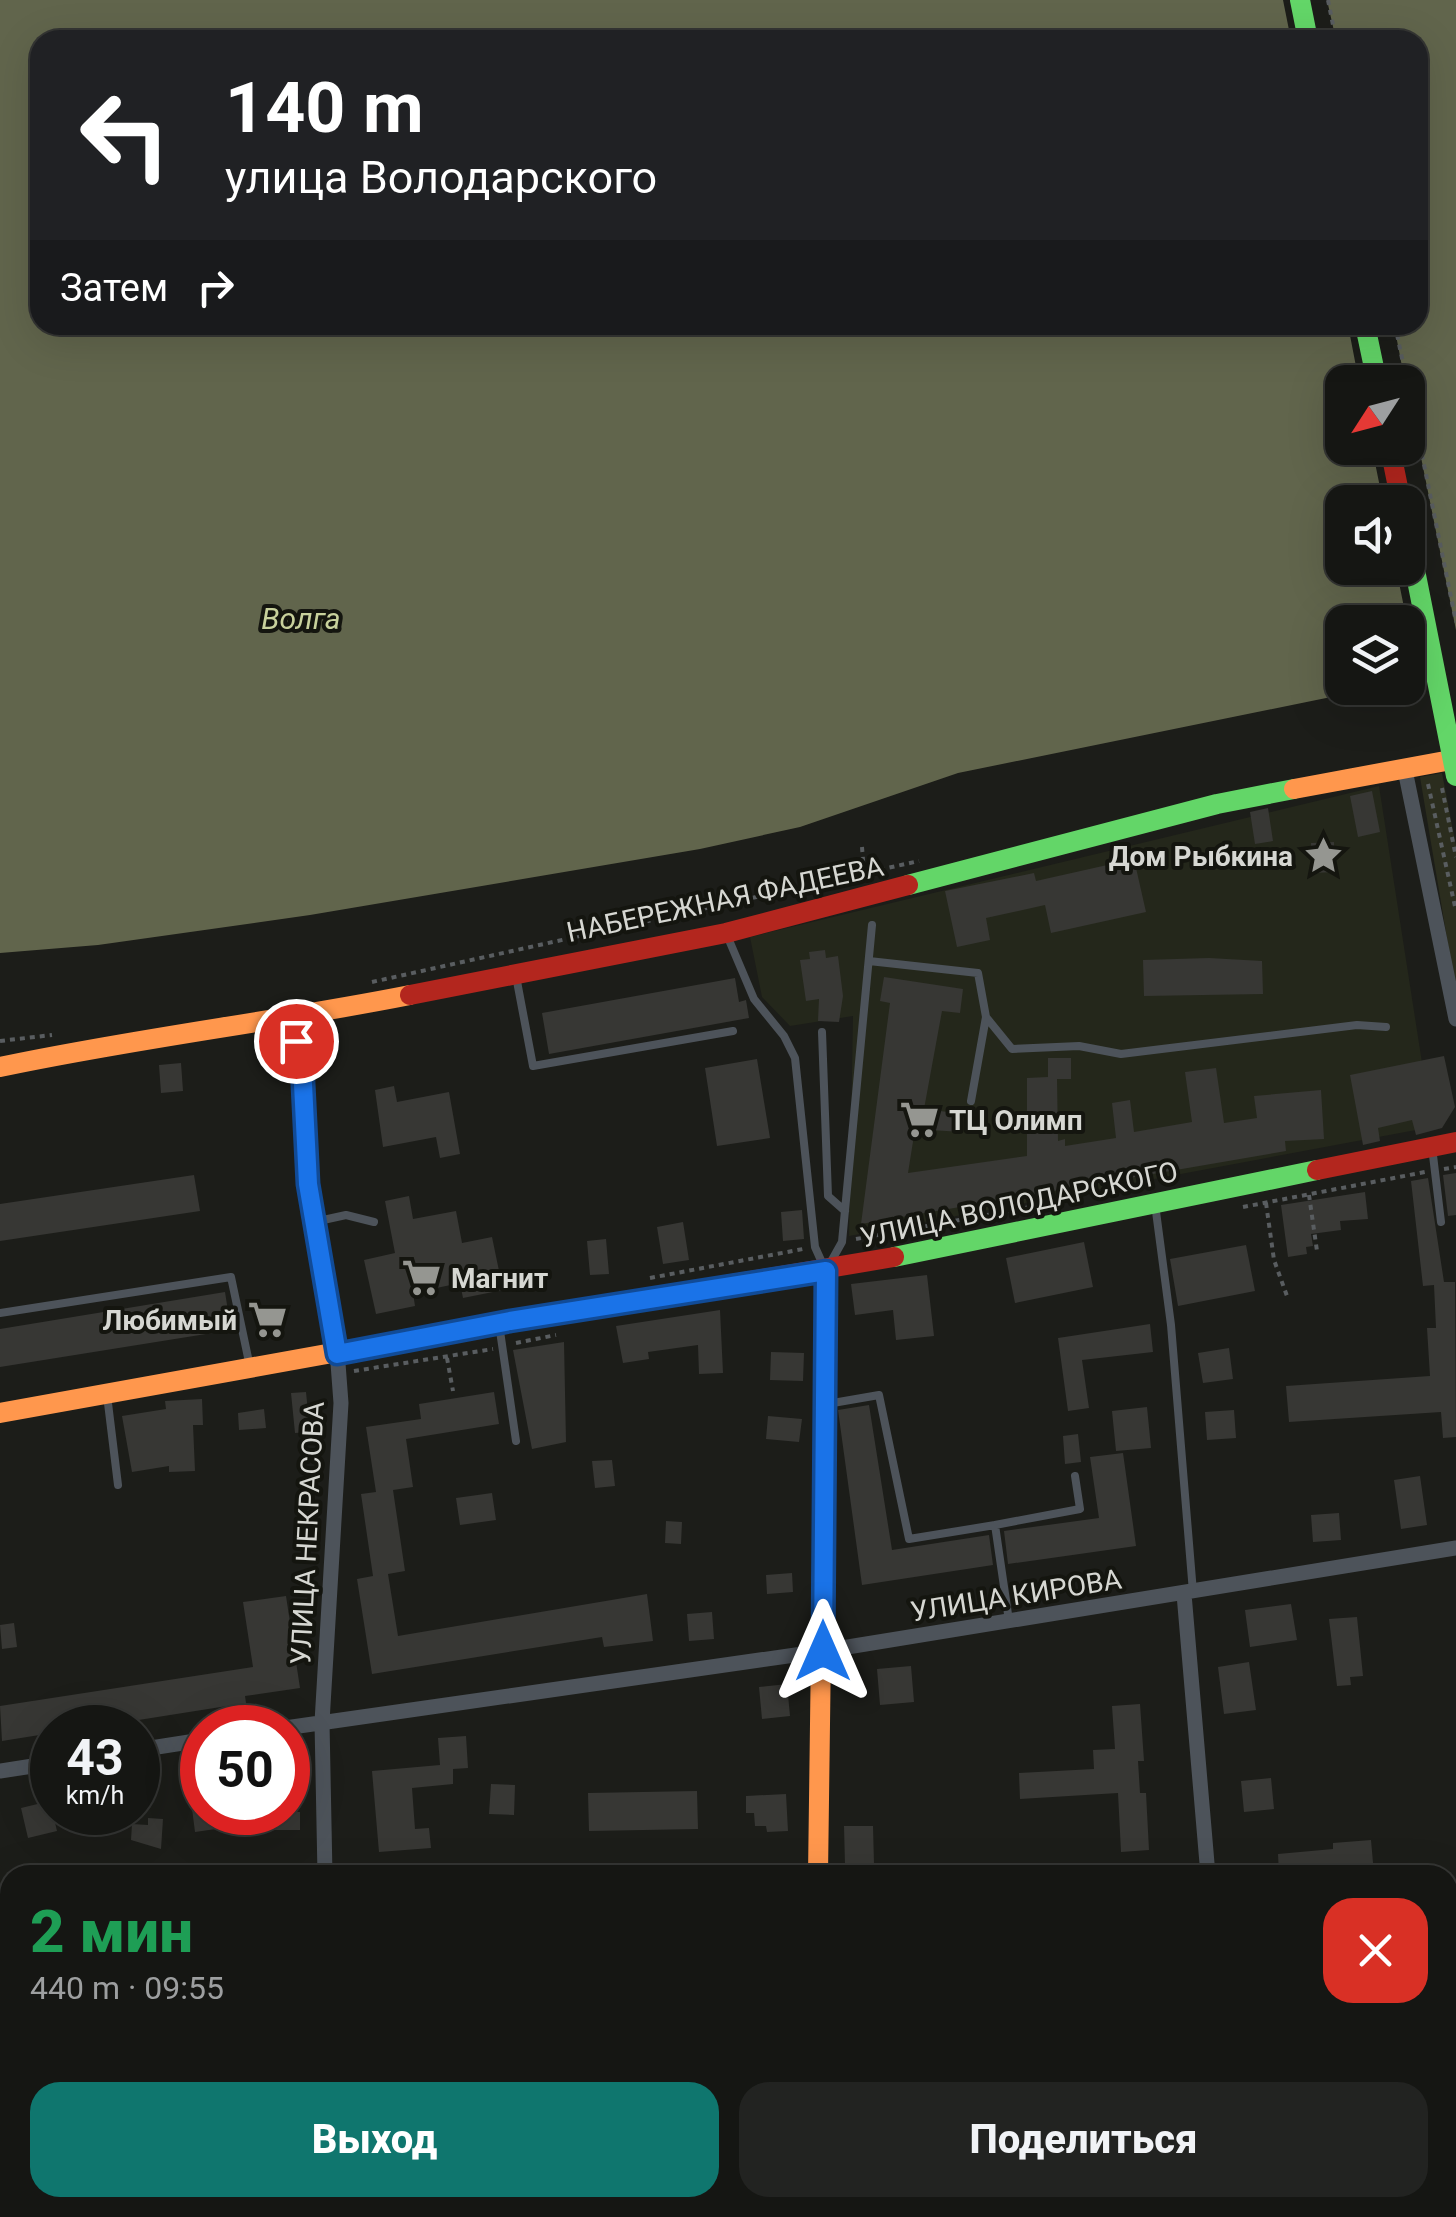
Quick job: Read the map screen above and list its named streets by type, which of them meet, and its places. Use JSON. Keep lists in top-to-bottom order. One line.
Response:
{"streets":{"street":["НАБЕРЕЖНАЯ ФАДЕЕВА","УЛИЦА ВОЛОДАРСКОГО","УЛИЦА НЕКРАСОВА","УЛИЦА КИРОВА"]},"crossings":[["НАБЕРЕЖНАЯ ФАДЕЕВА","УЛИЦА НЕКРАСОВА"],["УЛИЦА ВОЛОДАРСКОГО","УЛИЦА НЕКРАСОВА"],["УЛИЦА НЕКРАСОВА","УЛИЦА КИРОВА"]],"water":["Волга"],"places":{"place":["Дом Рыбкина"],"supermarket":["ТЦ Олимп","Магнит","Любимый"]},"north":"bottom left","page":{"turn":["140 m","улица Володарского"],"then":"Затем","speed":"43 km/h","limit":"50","heading":["2 мин","440 m · 09:55"],"buttons":["Выход","Поделиться"]}}
